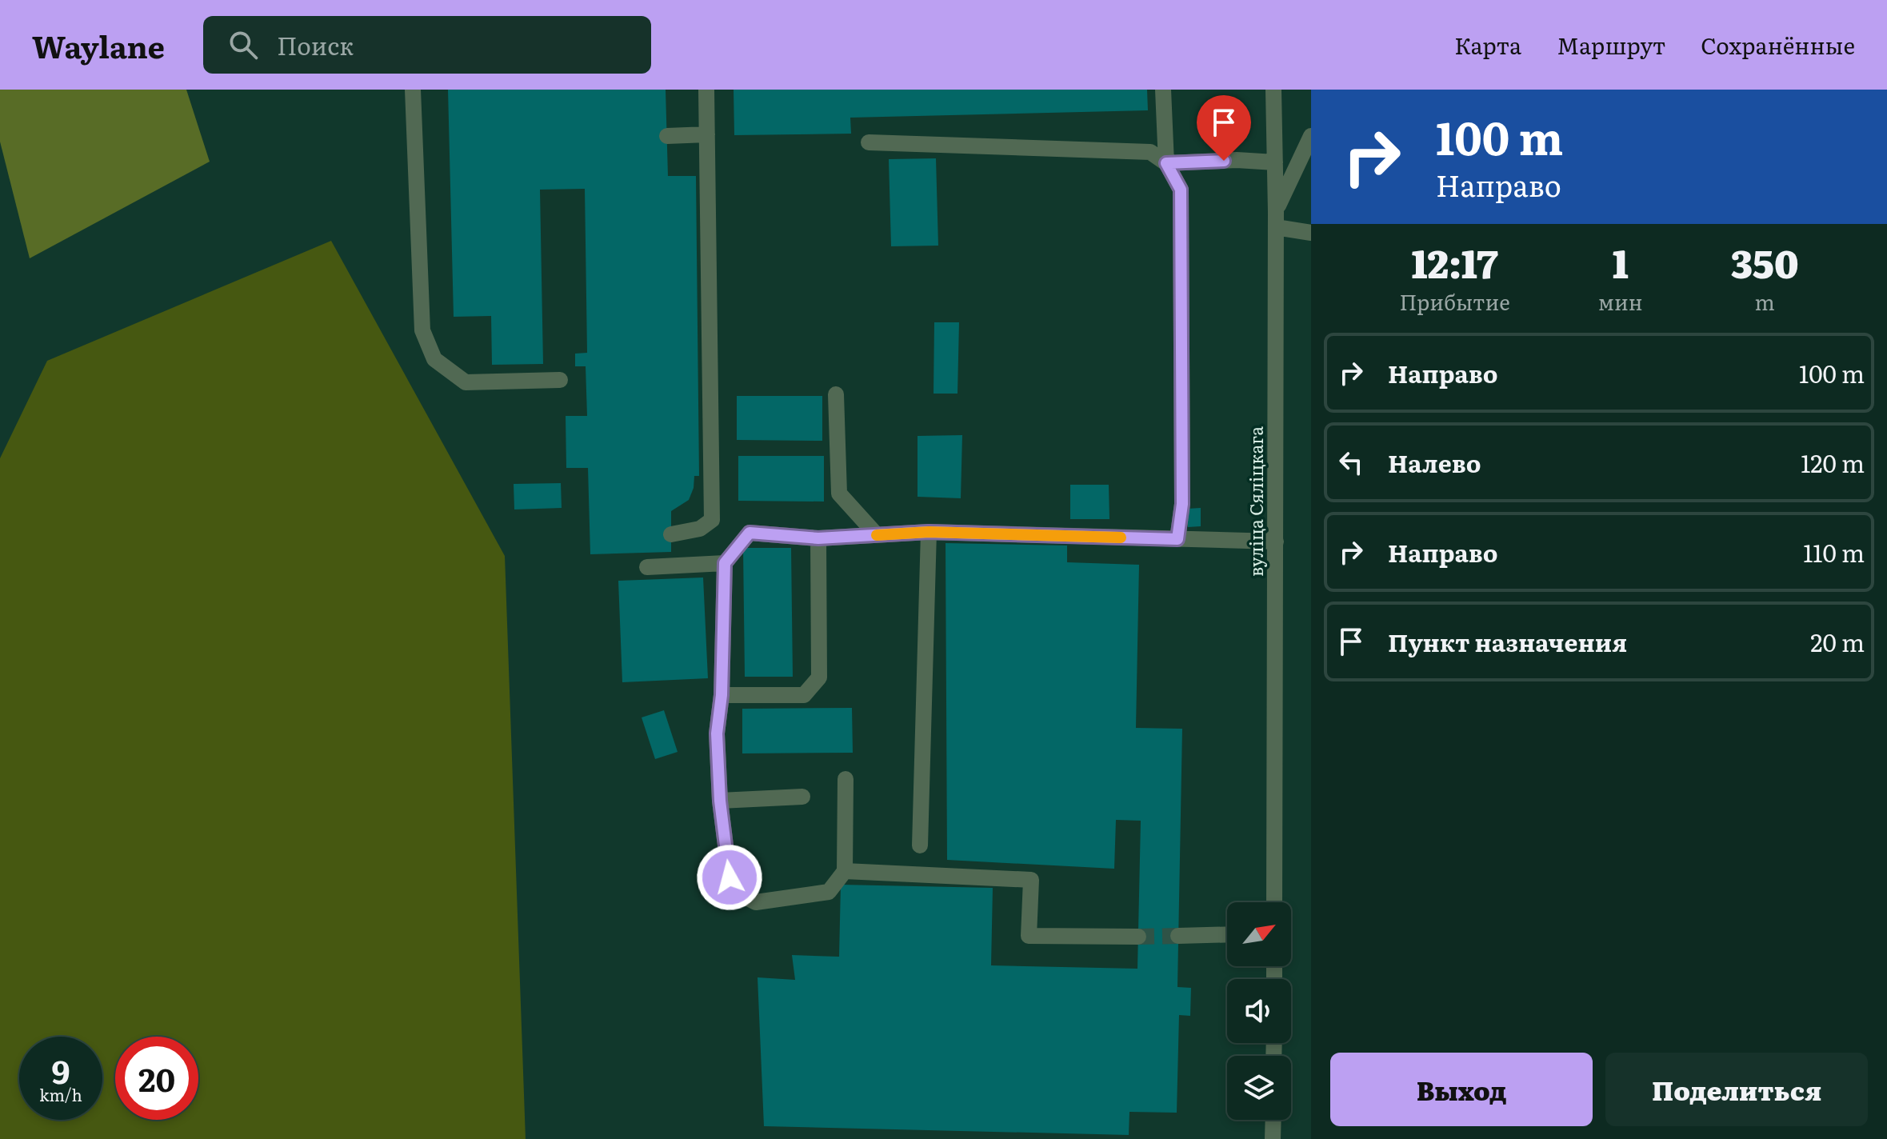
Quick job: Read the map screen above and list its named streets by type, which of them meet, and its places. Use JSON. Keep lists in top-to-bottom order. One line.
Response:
{"streets":{"street":["вуліца Сяліцкага"]},"north":"top right","page":{"header":"Waylane","search":"Поиск","nav":["Карта","Маршрут","Сохранённые"],"turn":["100 m","Направо"],"eta":["12:17","Прибытие","1","мин","350","m"],"list":[{"name":"Направо","value":"100 m"},{"name":"Налево","value":"120 m"},{"name":"Направо","value":"110 m"},{"name":"Пункт назначения","value":"20 m"}],"speed":"9 km/h","limit":"20","buttons":["Выход","Поделиться"]}}
